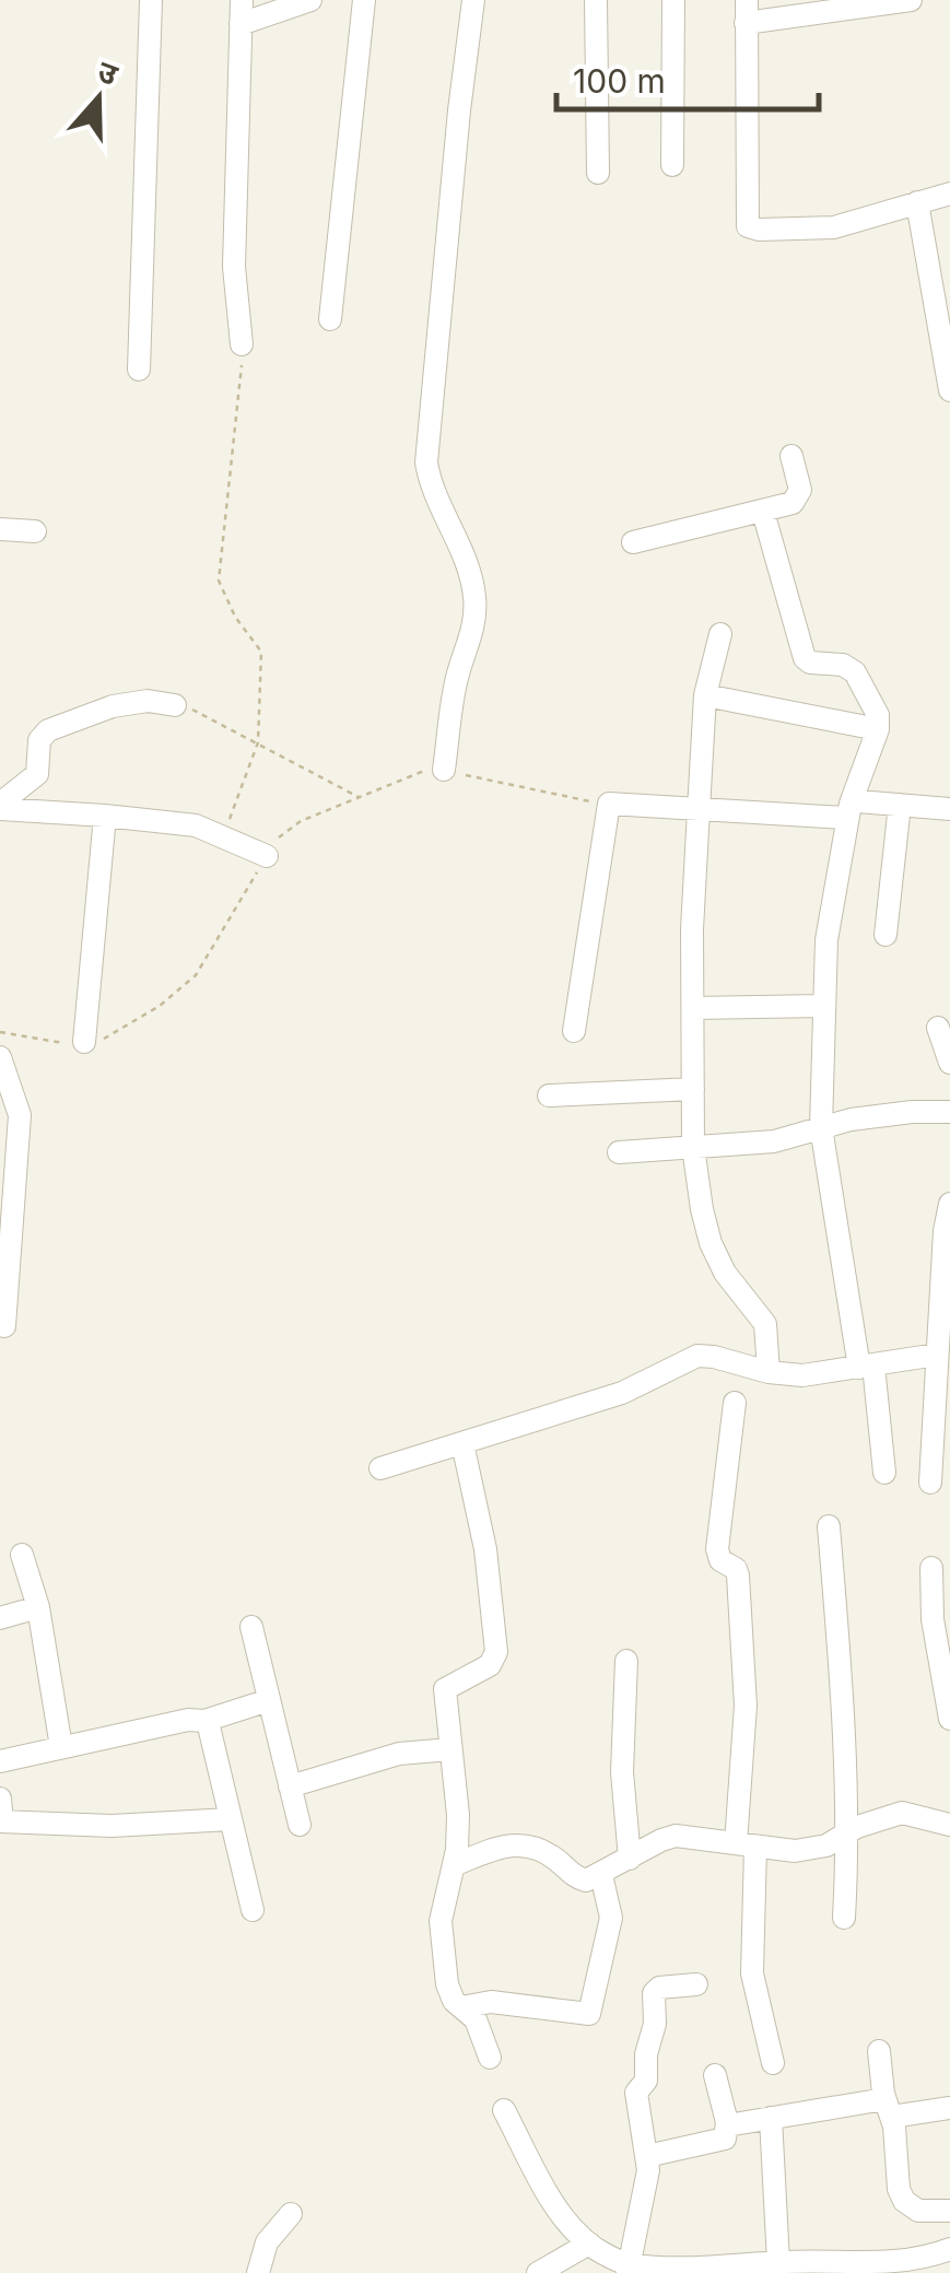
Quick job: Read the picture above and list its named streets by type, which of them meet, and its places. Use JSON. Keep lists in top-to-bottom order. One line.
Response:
{"scale_bar":"100 m","north":"top"}
